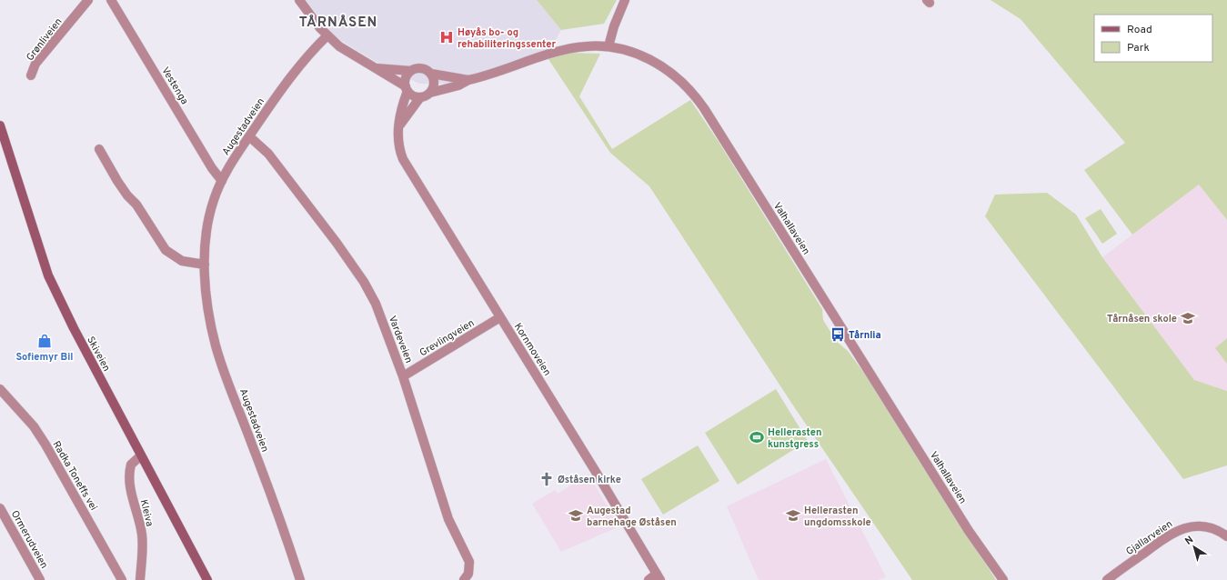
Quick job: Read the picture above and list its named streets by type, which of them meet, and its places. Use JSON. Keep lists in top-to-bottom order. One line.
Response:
{"streets":{"main road":["Skiveien"],"street":["Grønliveien","Vestenga","Augestadveien","Valhallaveien","Grevlingveien","Vardeveien","Kornmoveien","Radka Toneffs vei","Kleiva","Gjallarveien","Ormerudveien"]},"crossings":[["Vestenga","Augestadveien"],["Augestadveien","Vardeveien"],["Valhallaveien","Kornmoveien"],["Grevlingveien","Vardeveien"],["Grevlingveien","Kornmoveien"],["Skiveien","Kleiva"]],"districts":["TÅRNÅSEN"],"places":{"hospital":["Høyås bo- og rehabiliteringssenter"],"school or university":["Tårnåsen skole","Augestad barnehage Øståsen","Hellerasten ungdomsskole"],"bus stop":["Tårnlia"],"shop":["Sofiemyr Bil"],"sports":["Hellerasten kunstgress"],"church":["Øståsen kirke"]},"legend":["Road","Park"],"north":"top left"}
